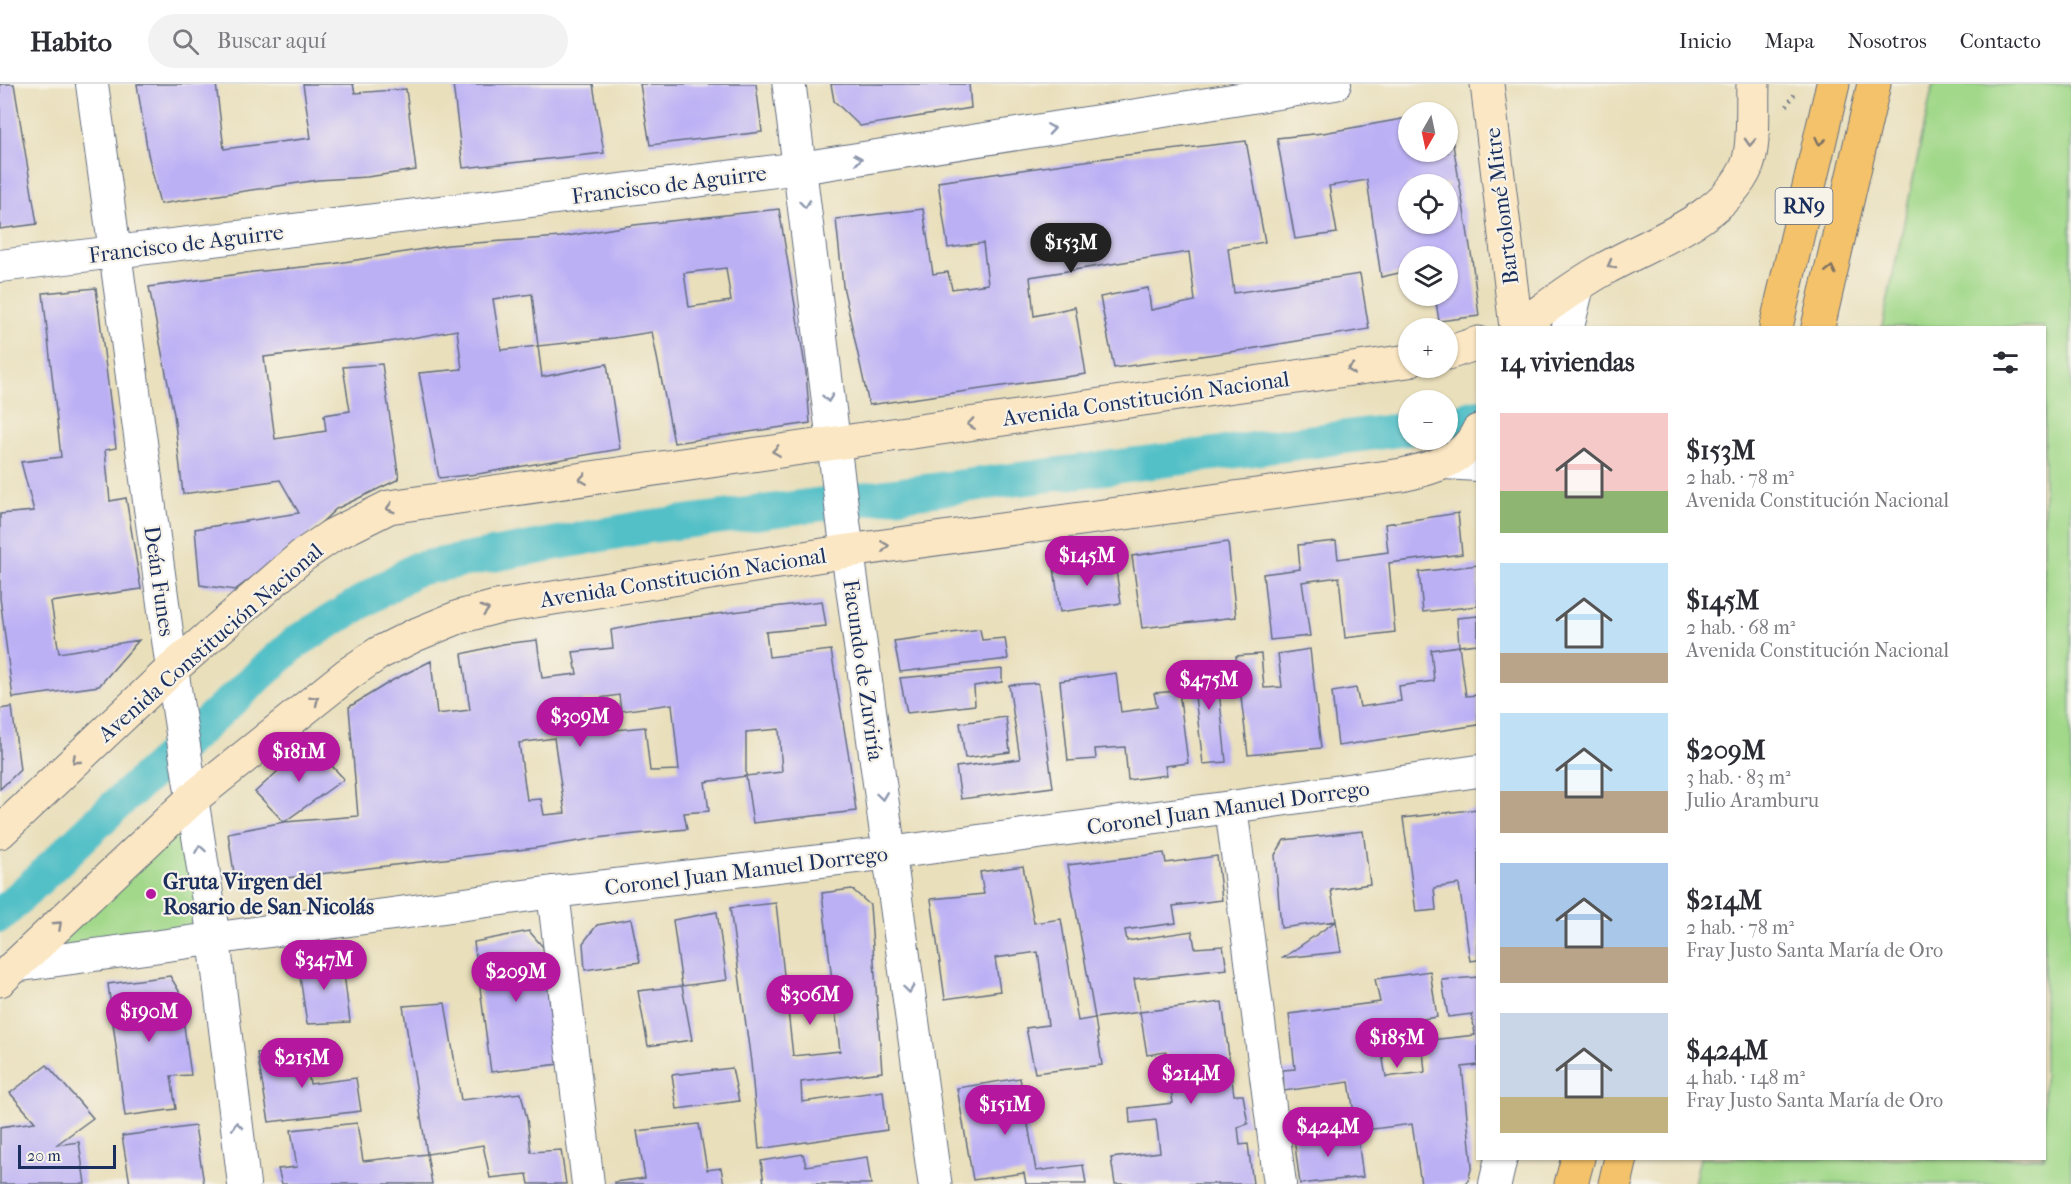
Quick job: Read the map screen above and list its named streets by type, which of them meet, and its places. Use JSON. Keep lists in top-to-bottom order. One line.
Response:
{"streets":{"main road":["Bartolomé Mitre","RN9","Avenida Constitución Nacional"],"street":["Francisco de Aguirre","Deán Funes","Facundo de Zuviría","Coronel Juan Manuel Dorrego"]},"crossings":[["Francisco de Aguirre","Deán Funes"],["Francisco de Aguirre","Facundo de Zuviría"],["Avenida Constitución Nacional","Deán Funes"],["Avenida Constitución Nacional","Facundo de Zuviría"],["Avenida Constitución Nacional","Coronel Juan Manuel Dorrego"],["Deán Funes","Coronel Juan Manuel Dorrego"],["Facundo de Zuviría","Coronel Juan Manuel Dorrego"]],"one_way":["Francisco de Aguirre","Deán Funes","Facundo de Zuviría"],"places":["Gruta Virgen del Rosario de San Nicolás"],"scale_bar":"20 m","north":"bottom","page":{"header":"Habito","search":"Buscar aquí","nav":["Inicio","Mapa","Nosotros","Contacto"],"map_buttons":["+","−"],"price":["$153M","$145M","$475M","$309M","$181M","$347M","$209M","$306M","$190M","$185M","$215M","$214M","$151M","$424M"],"heading":"14 viviendas","list":[{"name":"$153M","note":"2 hab. · 78 m² · Avenida Constitución Nacional"},{"name":"$145M","note":"2 hab. · 68 m² · Avenida Constitución Nacional"},{"name":"$209M","note":"3 hab. · 83 m² · Julio Aramburu"},{"name":"$214M","note":"2 hab. · 78 m² · Fray Justo Santa María de Oro"},{"name":"$424M","note":"4 hab. · 148 m² · Fray Justo Santa María de Oro"}],"scale":"20 m"}}
